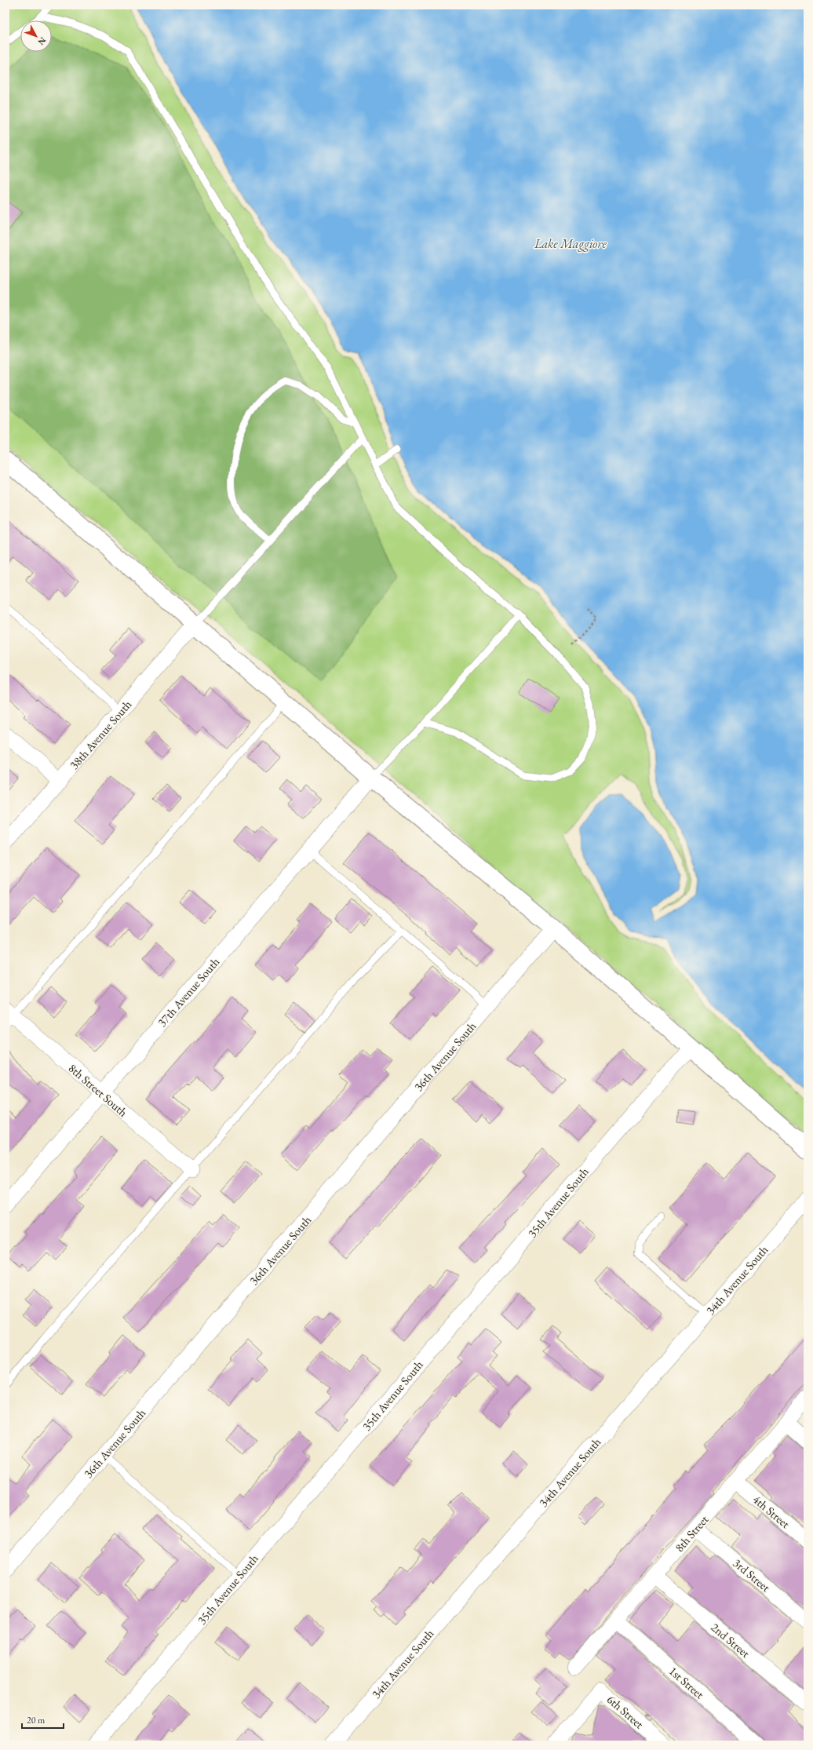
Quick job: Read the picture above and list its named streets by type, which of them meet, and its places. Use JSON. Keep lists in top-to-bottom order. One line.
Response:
{"streets":{"street":["38th Avenue South","37th Avenue South","36th Avenue South","8th Street South","35th Avenue South","34th Avenue South","4th Street","8th Street","3rd Street","2nd Street","1st Street","6th Street"]},"crossings":[["37th Avenue South","8th Street South"],["4th Street","8th Street"],["8th Street","3rd Street"],["8th Street","2nd Street"],["8th Street","1st Street"]],"water":["Lake Maggiore"],"scale_bar":"20 m","north":"bottom right"}
